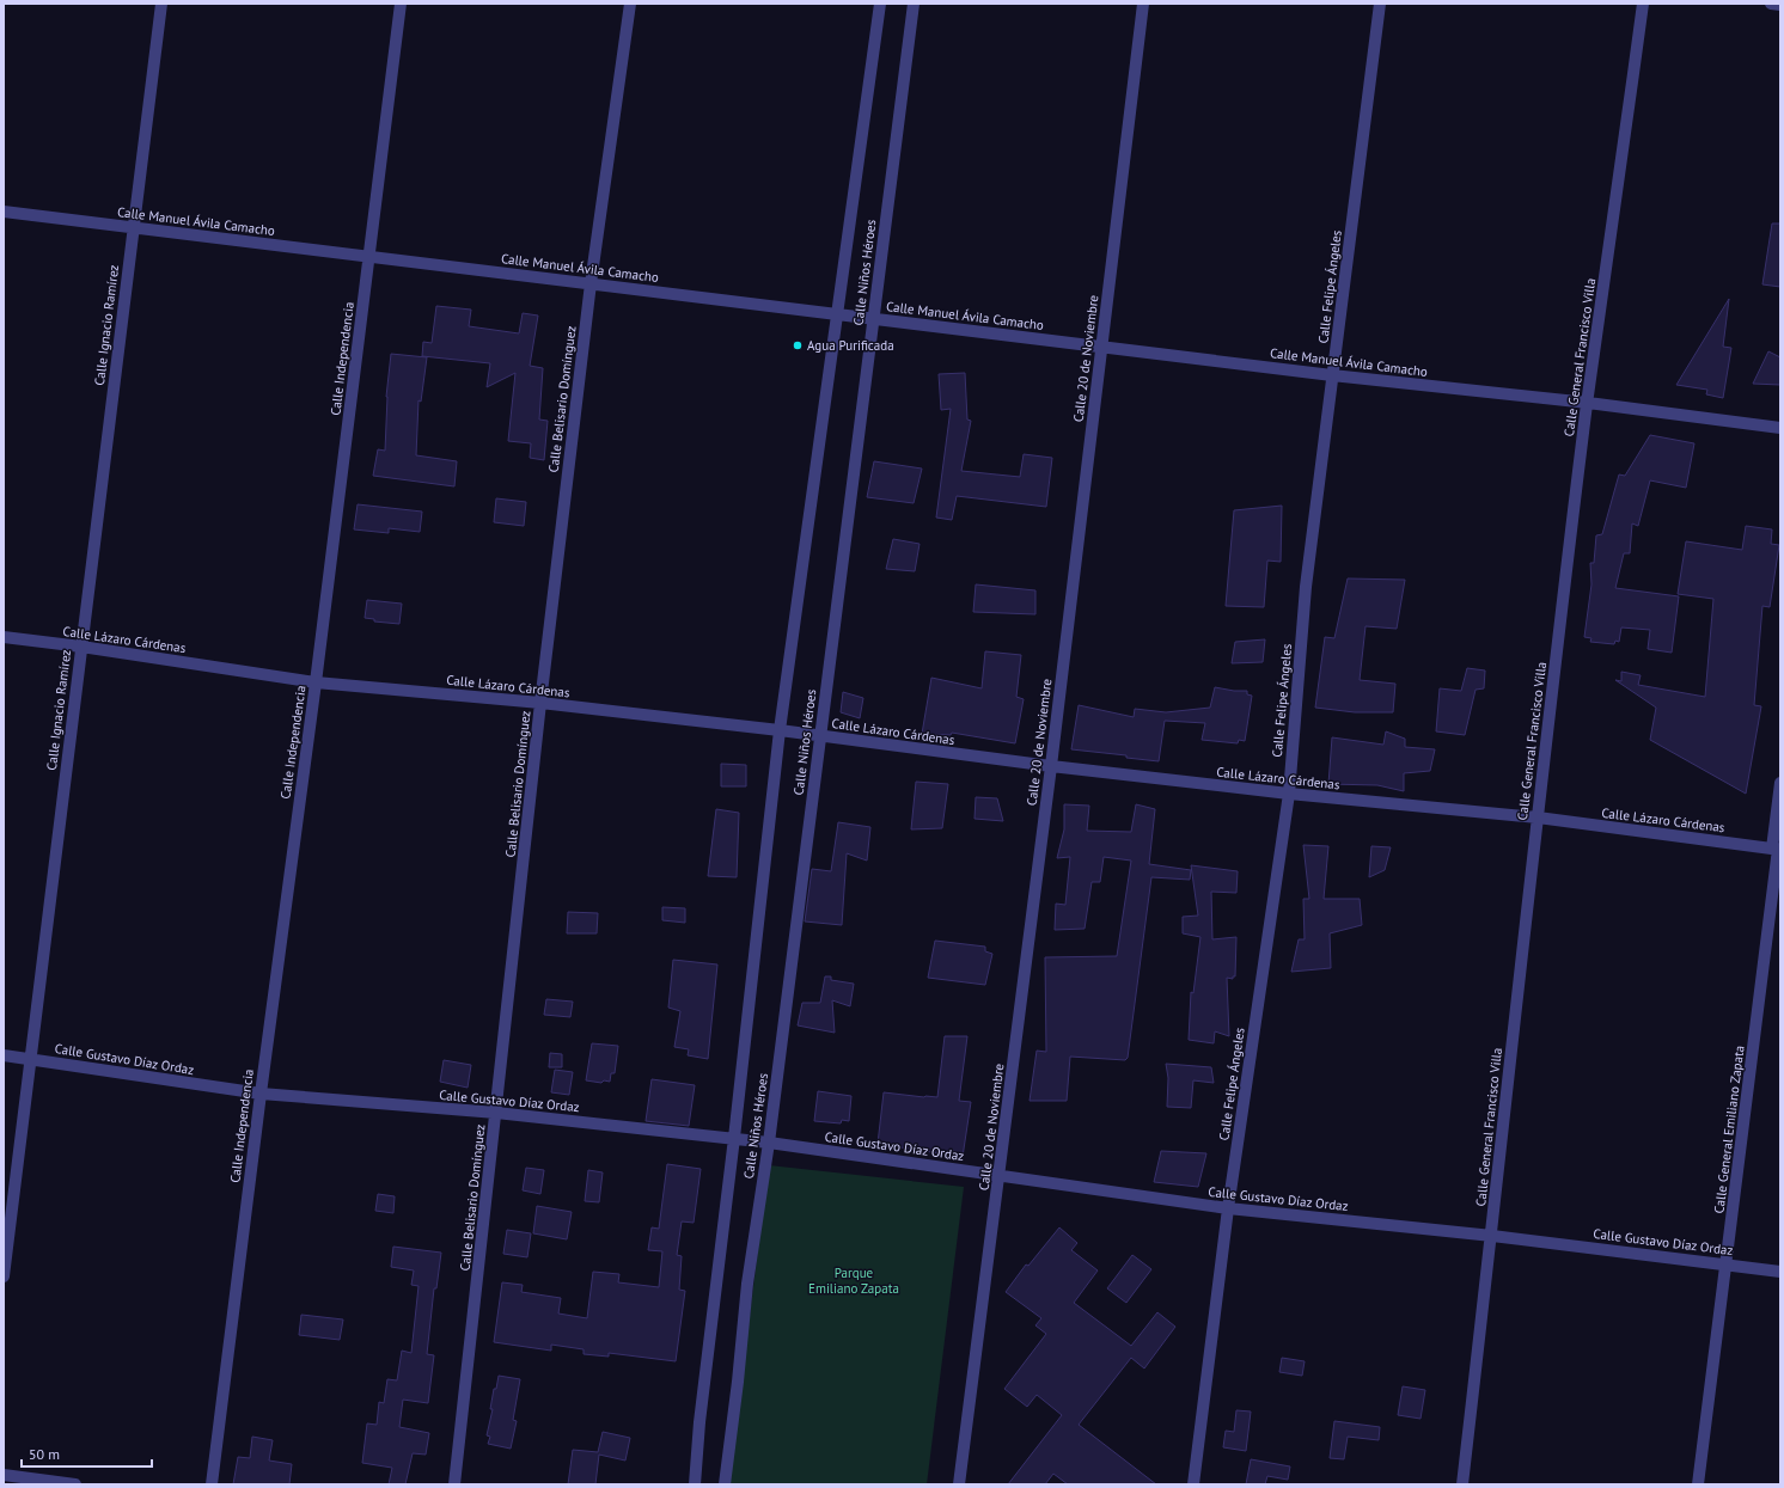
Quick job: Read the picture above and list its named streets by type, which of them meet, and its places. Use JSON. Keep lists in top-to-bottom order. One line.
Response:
{"streets":{"street":["Calle Manuel Ávila Camacho","Calle Niños Héroes","Calle Felipe Ángeles","Calle Ignacio Ramírez","Calle General Francisco Villa","Calle Independencia","Calle 20 de Noviembre","Calle Belisario Domínguez","Calle Lázaro Cárdenas","Calle Gustavo Díaz Ordaz","Calle General Emiliano Zapata"]},"crossings":[["Calle Manuel Ávila Camacho","Calle Niños Héroes"],["Calle Manuel Ávila Camacho","Calle Felipe Ángeles"],["Calle Manuel Ávila Camacho","Calle Ignacio Ramírez"],["Calle Manuel Ávila Camacho","Calle General Francisco Villa"],["Calle Manuel Ávila Camacho","Calle Independencia"],["Calle Manuel Ávila Camacho","Calle 20 de Noviembre"],["Calle Manuel Ávila Camacho","Calle Belisario Domínguez"],["Calle Niños Héroes","Calle Lázaro Cárdenas"],["Calle Niños Héroes","Calle Gustavo Díaz Ordaz"],["Calle Felipe Ángeles","Calle Lázaro Cárdenas"],["Calle Felipe Ángeles","Calle Gustavo Díaz Ordaz"],["Calle Ignacio Ramírez","Calle Lázaro Cárdenas"],["Calle Ignacio Ramírez","Calle Gustavo Díaz Ordaz"],["Calle General Francisco Villa","Calle Lázaro Cárdenas"],["Calle General Francisco Villa","Calle Gustavo Díaz Ordaz"],["Calle Independencia","Calle Lázaro Cárdenas"],["Calle Independencia","Calle Gustavo Díaz Ordaz"],["Calle 20 de Noviembre","Calle Lázaro Cárdenas"],["Calle 20 de Noviembre","Calle Gustavo Díaz Ordaz"],["Calle Belisario Domínguez","Calle Lázaro Cárdenas"],["Calle Belisario Domínguez","Calle Gustavo Díaz Ordaz"],["Calle Lázaro Cárdenas","Calle General Emiliano Zapata"],["Calle Gustavo Díaz Ordaz","Calle General Emiliano Zapata"]],"parks":["Parque Emiliano Zapata"],"places":["Agua Purificada"],"scale_bar":"50 m"}
